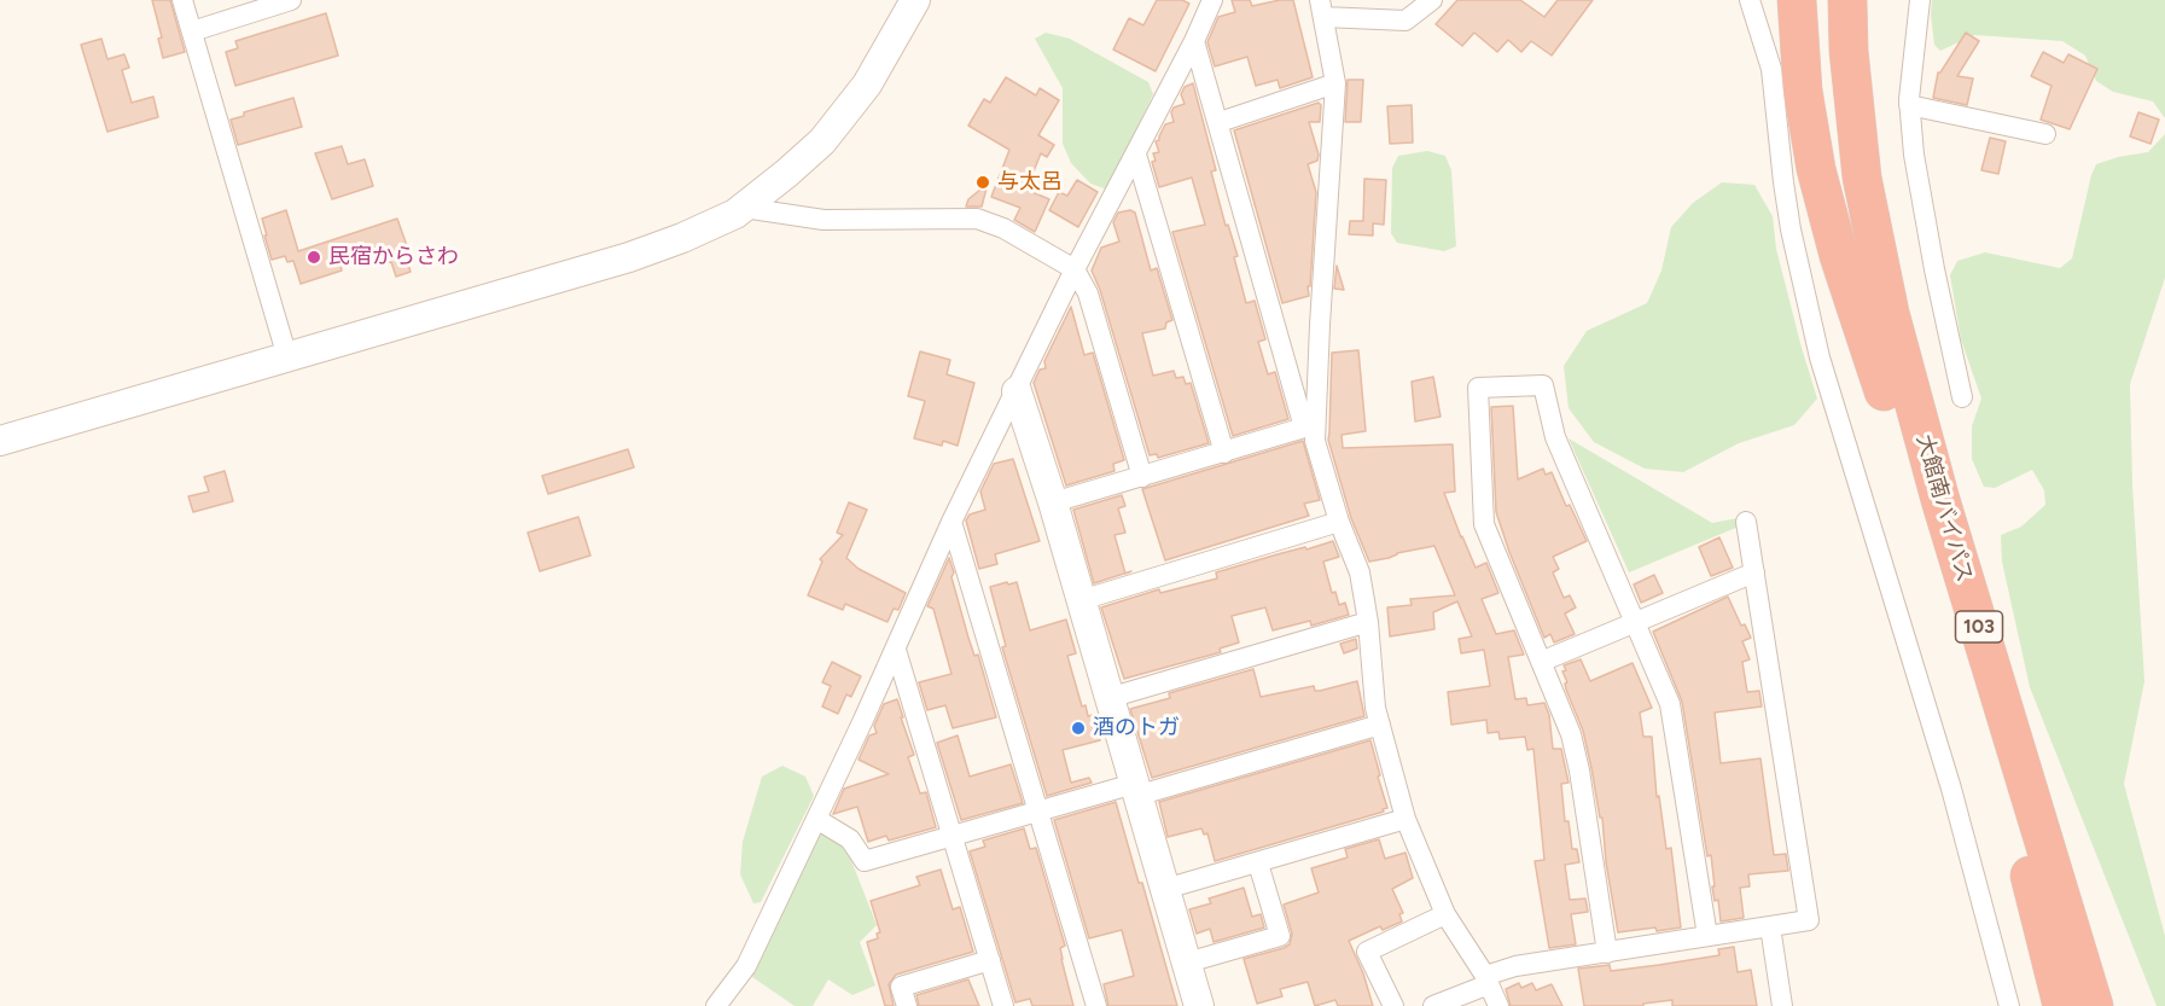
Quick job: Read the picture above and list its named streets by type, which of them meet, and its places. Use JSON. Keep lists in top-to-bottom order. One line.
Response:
{"streets":{"highway":["大館南バイパス","103"]},"places":["与太呂","民宿からさわ","酒のトガ"]}
